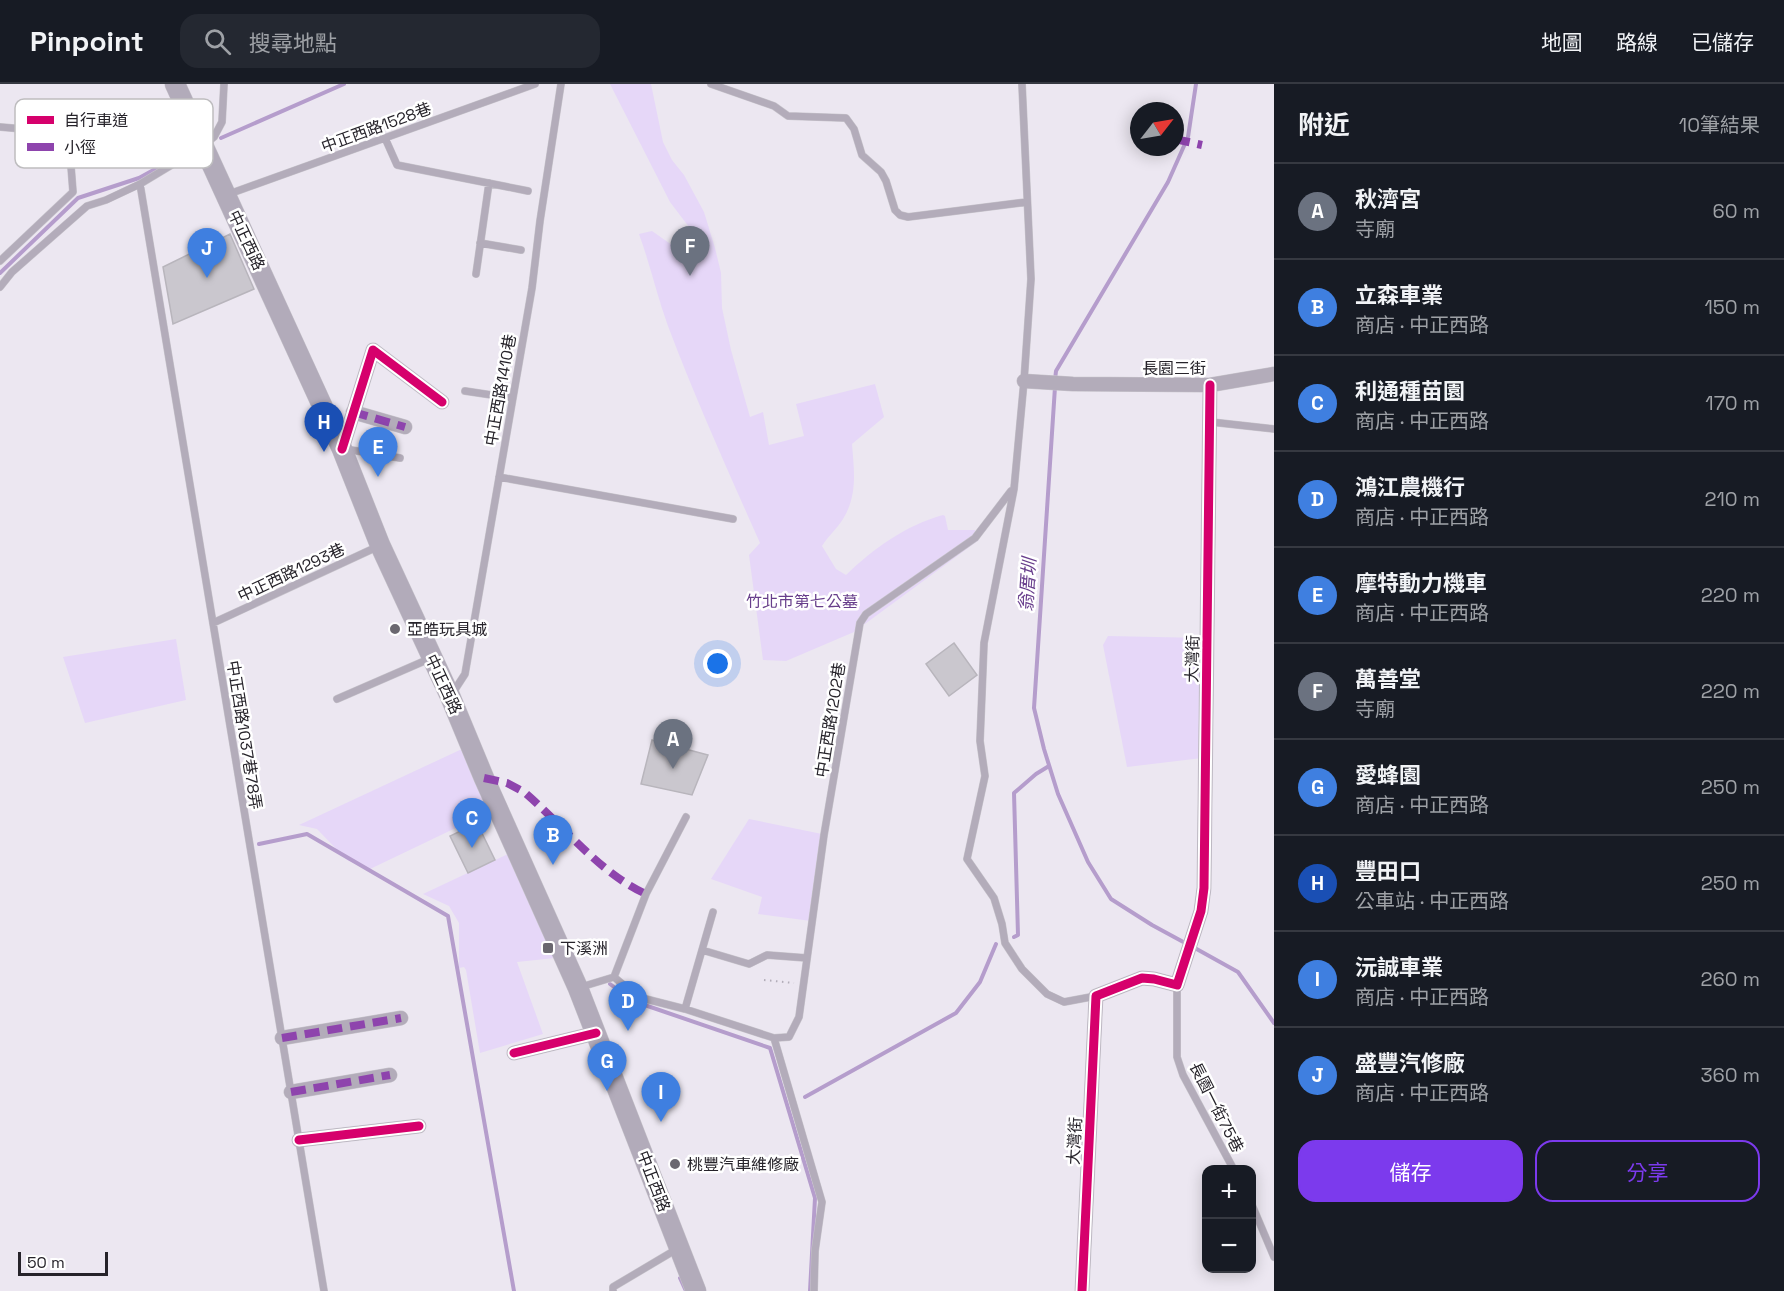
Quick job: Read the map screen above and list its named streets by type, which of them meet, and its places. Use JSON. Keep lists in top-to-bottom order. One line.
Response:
{"streets":{"main road":["中正西路"],"street":["長園三街","大灣街"],"lane":["中正西路1528巷","中正西路1410巷","中正西路1293巷","中正西路1202巷","中正西路1037巷78弄","長園一街75巷"]},"crossings":[["中正西路1528巷","中正西路"],["中正西路","中正西路1410巷"],["中正西路","中正西路1293巷"],["長園三街","大灣街"],["中正西路1293巷","中正西路1037巷78弄"],["大灣街","長園一街75巷"]],"water":["翁厝圳"],"parks":["竹北市第七公墓"],"places":{"other":["亞皓玩具城","桃豐汽車維修廠"],"transit":["下溪洲"]},"legend":["自行車道","小徑"],"scale_bar":"50 m","north":"top right","page":{"header":"Pinpoint","search":"搜尋地點","nav":["地圖","路線","已儲存"],"heading":["附近","10筆結果"],"list":[{"mark":"A","name":"秋濟宮","note":"寺廟","value":"60 m"},{"mark":"B","name":"立森車業","note":"商店 · 中正西路","value":"150 m"},{"mark":"C","name":"利通種苗園","note":"商店 · 中正西路","value":"170 m"},{"mark":"D","name":"鴻江農機行","note":"商店 · 中正西路","value":"210 m"},{"mark":"E","name":"摩特動力機車","note":"商店 · 中正西路","value":"220 m"},{"mark":"F","name":"萬善堂","note":"寺廟","value":"220 m"},{"mark":"G","name":"愛蜂園","note":"商店 · 中正西路","value":"250 m"},{"mark":"H","name":"豐田口","note":"公車站 · 中正西路","value":"250 m"},{"mark":"I","name":"沅誠車業","note":"商店 · 中正西路","value":"260 m"},{"mark":"J","name":"盛豐汽修廠","note":"商店 · 中正西路","value":"360 m"}],"pins":["F","J","H","E","A","C","B","D","G","I"],"buttons":["儲存","分享"],"map_buttons":["+","−"],"scale":"50 m"}}
